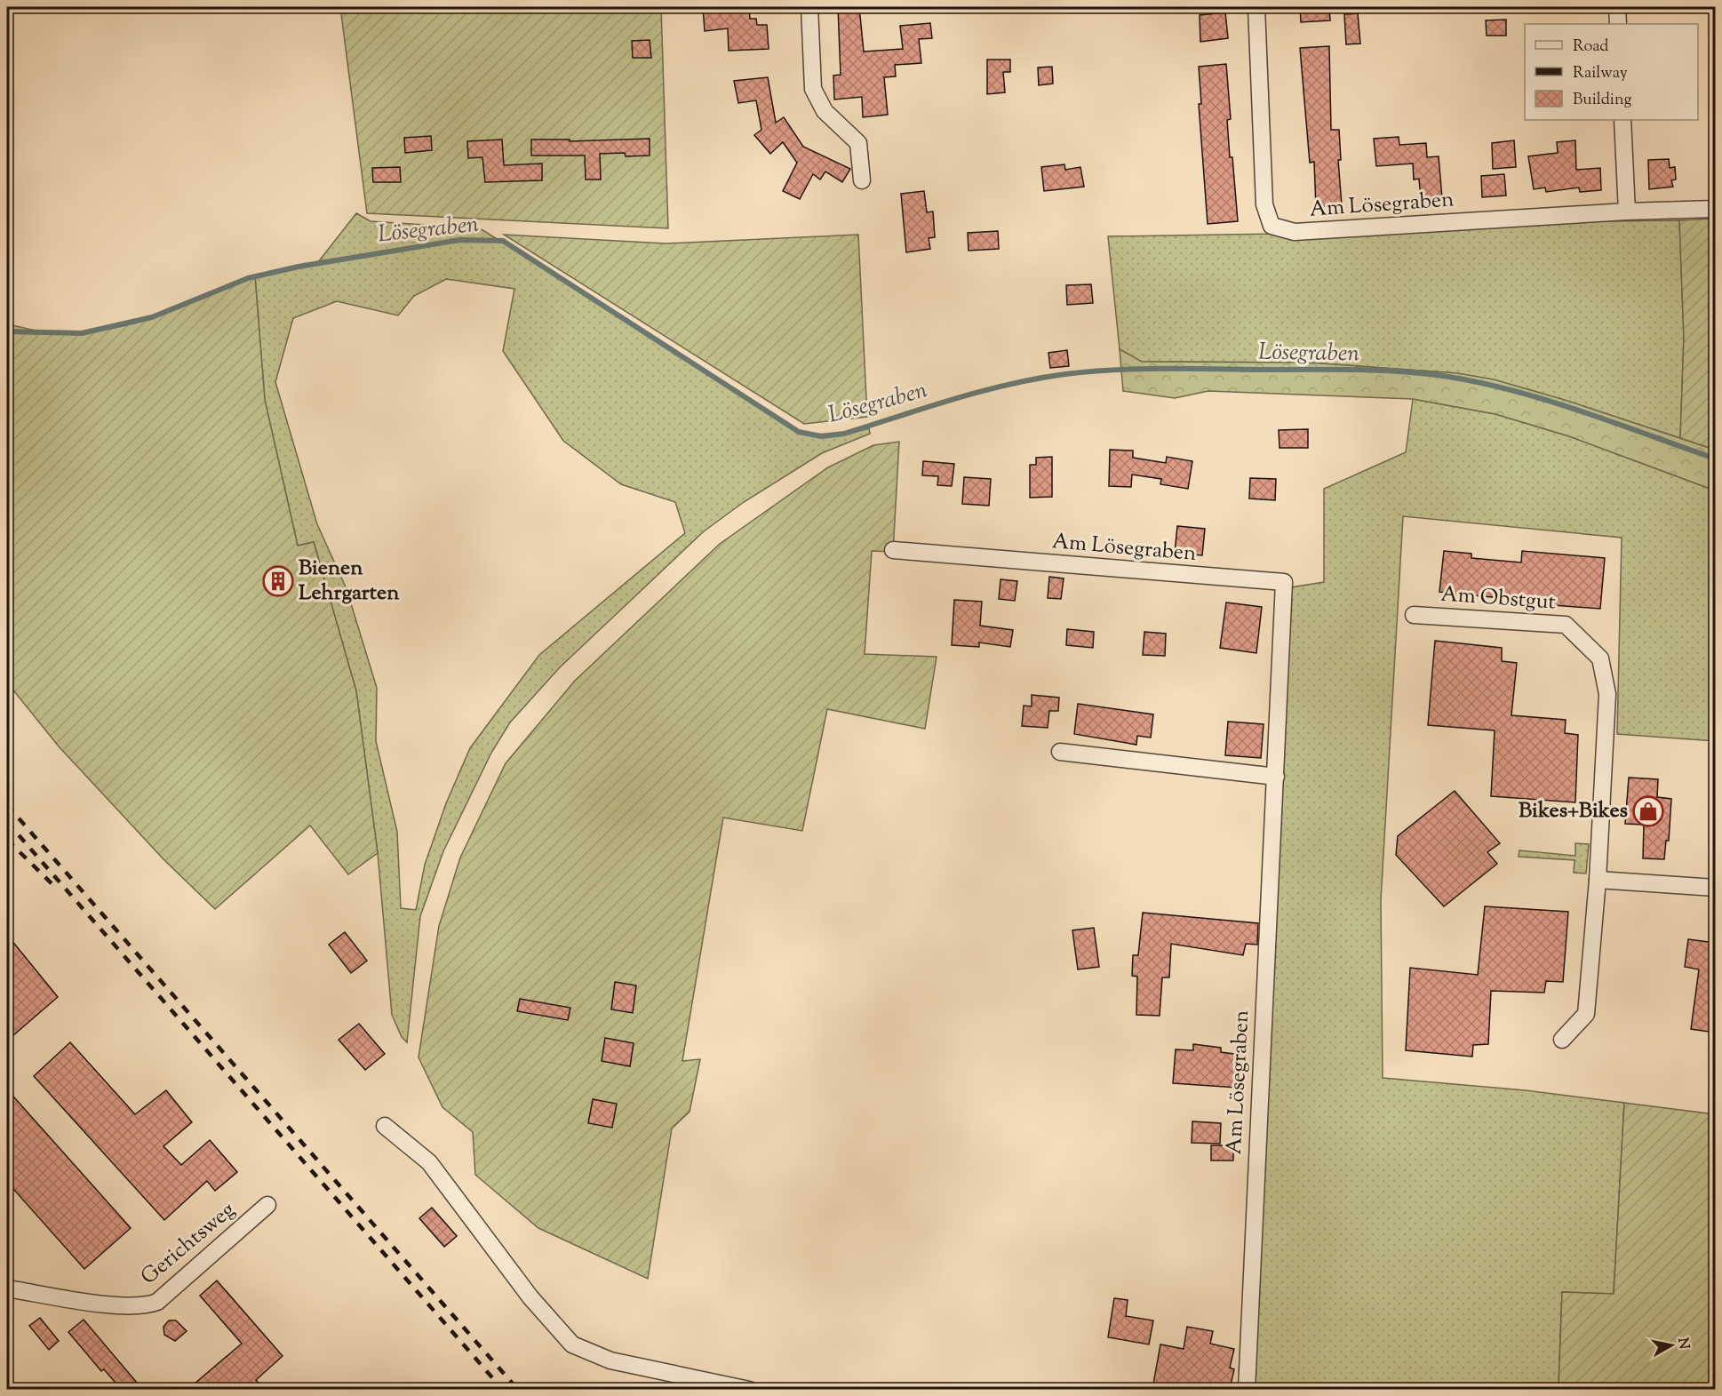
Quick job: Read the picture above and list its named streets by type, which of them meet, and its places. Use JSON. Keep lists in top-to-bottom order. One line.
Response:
{"streets":{"street":["Am Lösegraben","Am Obstgut","Gerichtsweg"]},"water":["Lösegraben"],"places":{"building":["Bienen Lehrgarten"],"shop":["Bikes+Bikes"]},"legend":["Road","Railway","Building"],"north":"right"}
